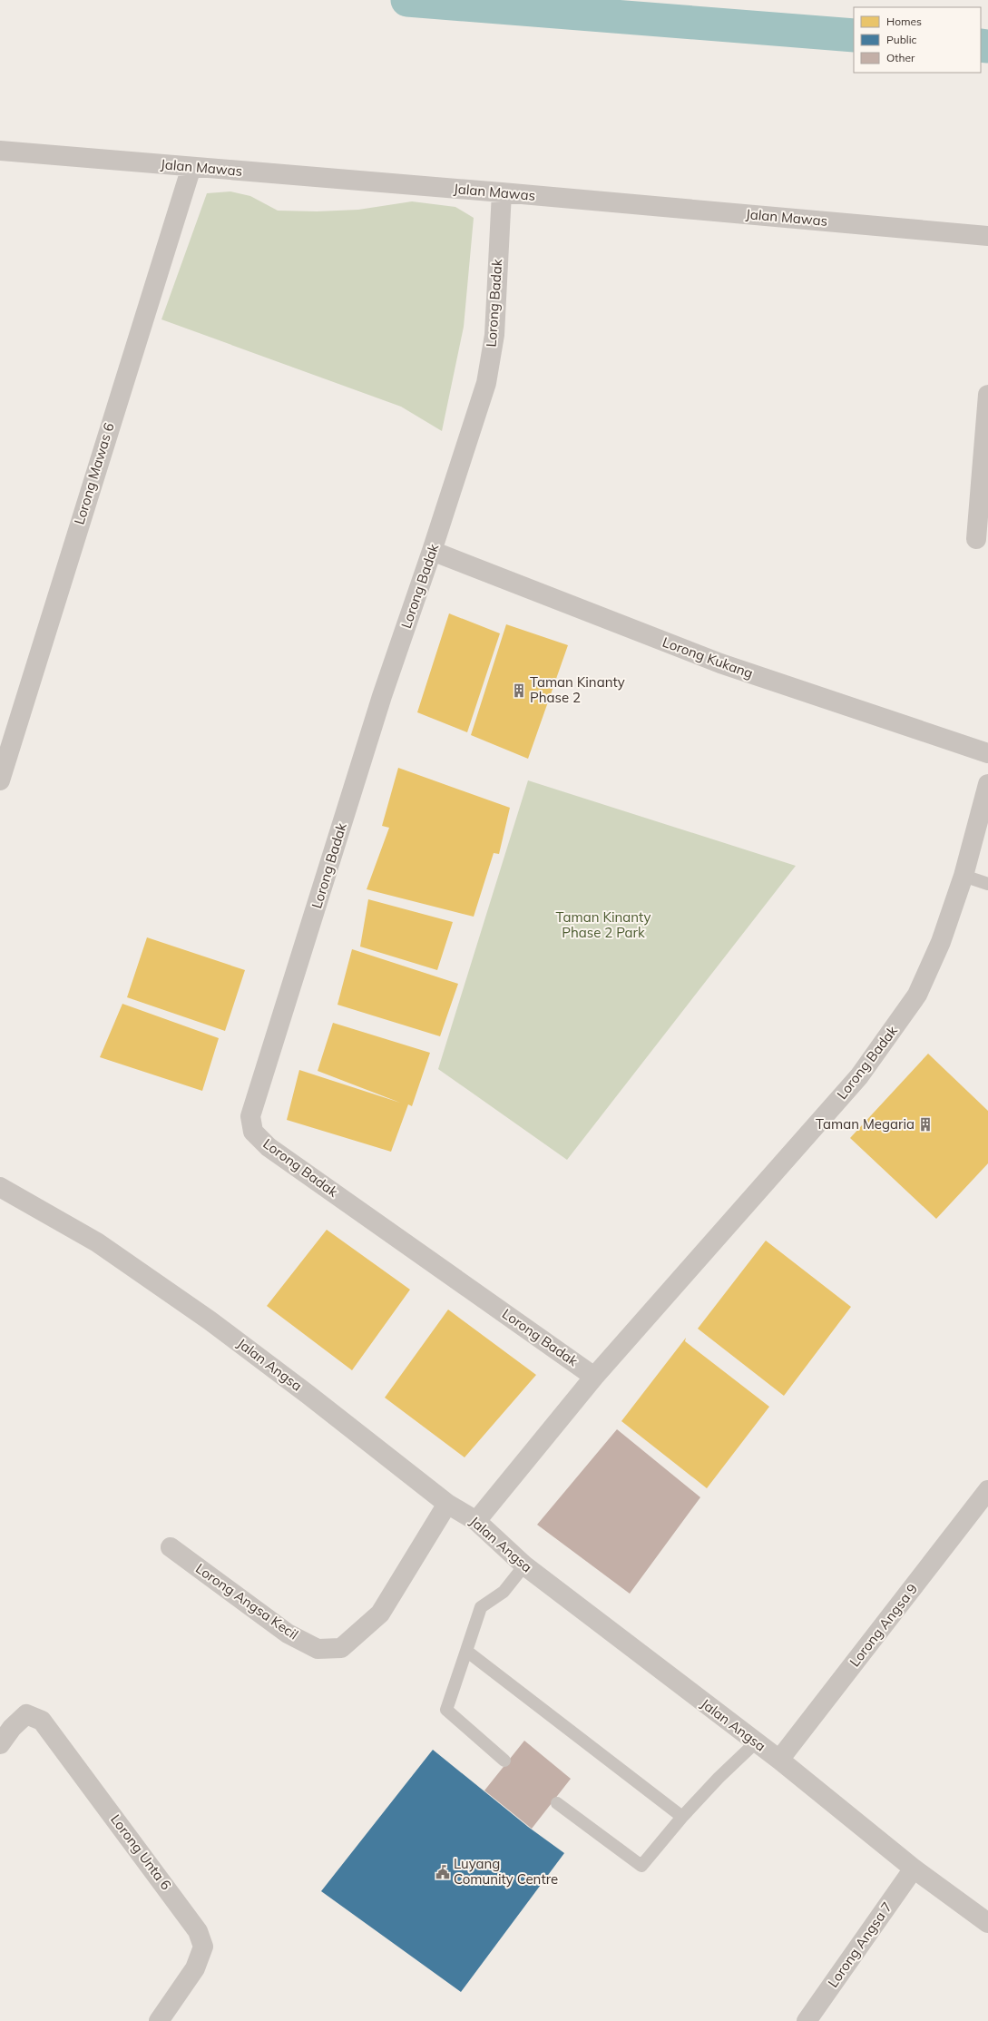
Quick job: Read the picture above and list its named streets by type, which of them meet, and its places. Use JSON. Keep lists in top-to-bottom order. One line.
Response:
{"streets":{"street":["Jalan Mawas","Lorong Badak","Lorong Mawas 6","Lorong Kukang","Jalan Angsa","Lorong Angsa Kecil","Lorong Angsa 9","Lorong Unta 6","Lorong Angsa 7"]},"crossings":[["Jalan Mawas","Lorong Badak"],["Jalan Mawas","Lorong Mawas 6"],["Lorong Badak","Lorong Kukang"],["Lorong Badak","Jalan Angsa"],["Jalan Angsa","Lorong Angsa Kecil"],["Jalan Angsa","Lorong Angsa 9"],["Jalan Angsa","Lorong Angsa 7"]],"parks":["Taman Kinanty Phase 2 Park"],"places":{"building":["Taman Kinanty Phase 2","Taman Megaria"],"public building":["Luyang Comunity Centre"]},"legend":["Homes","Public","Other"]}
